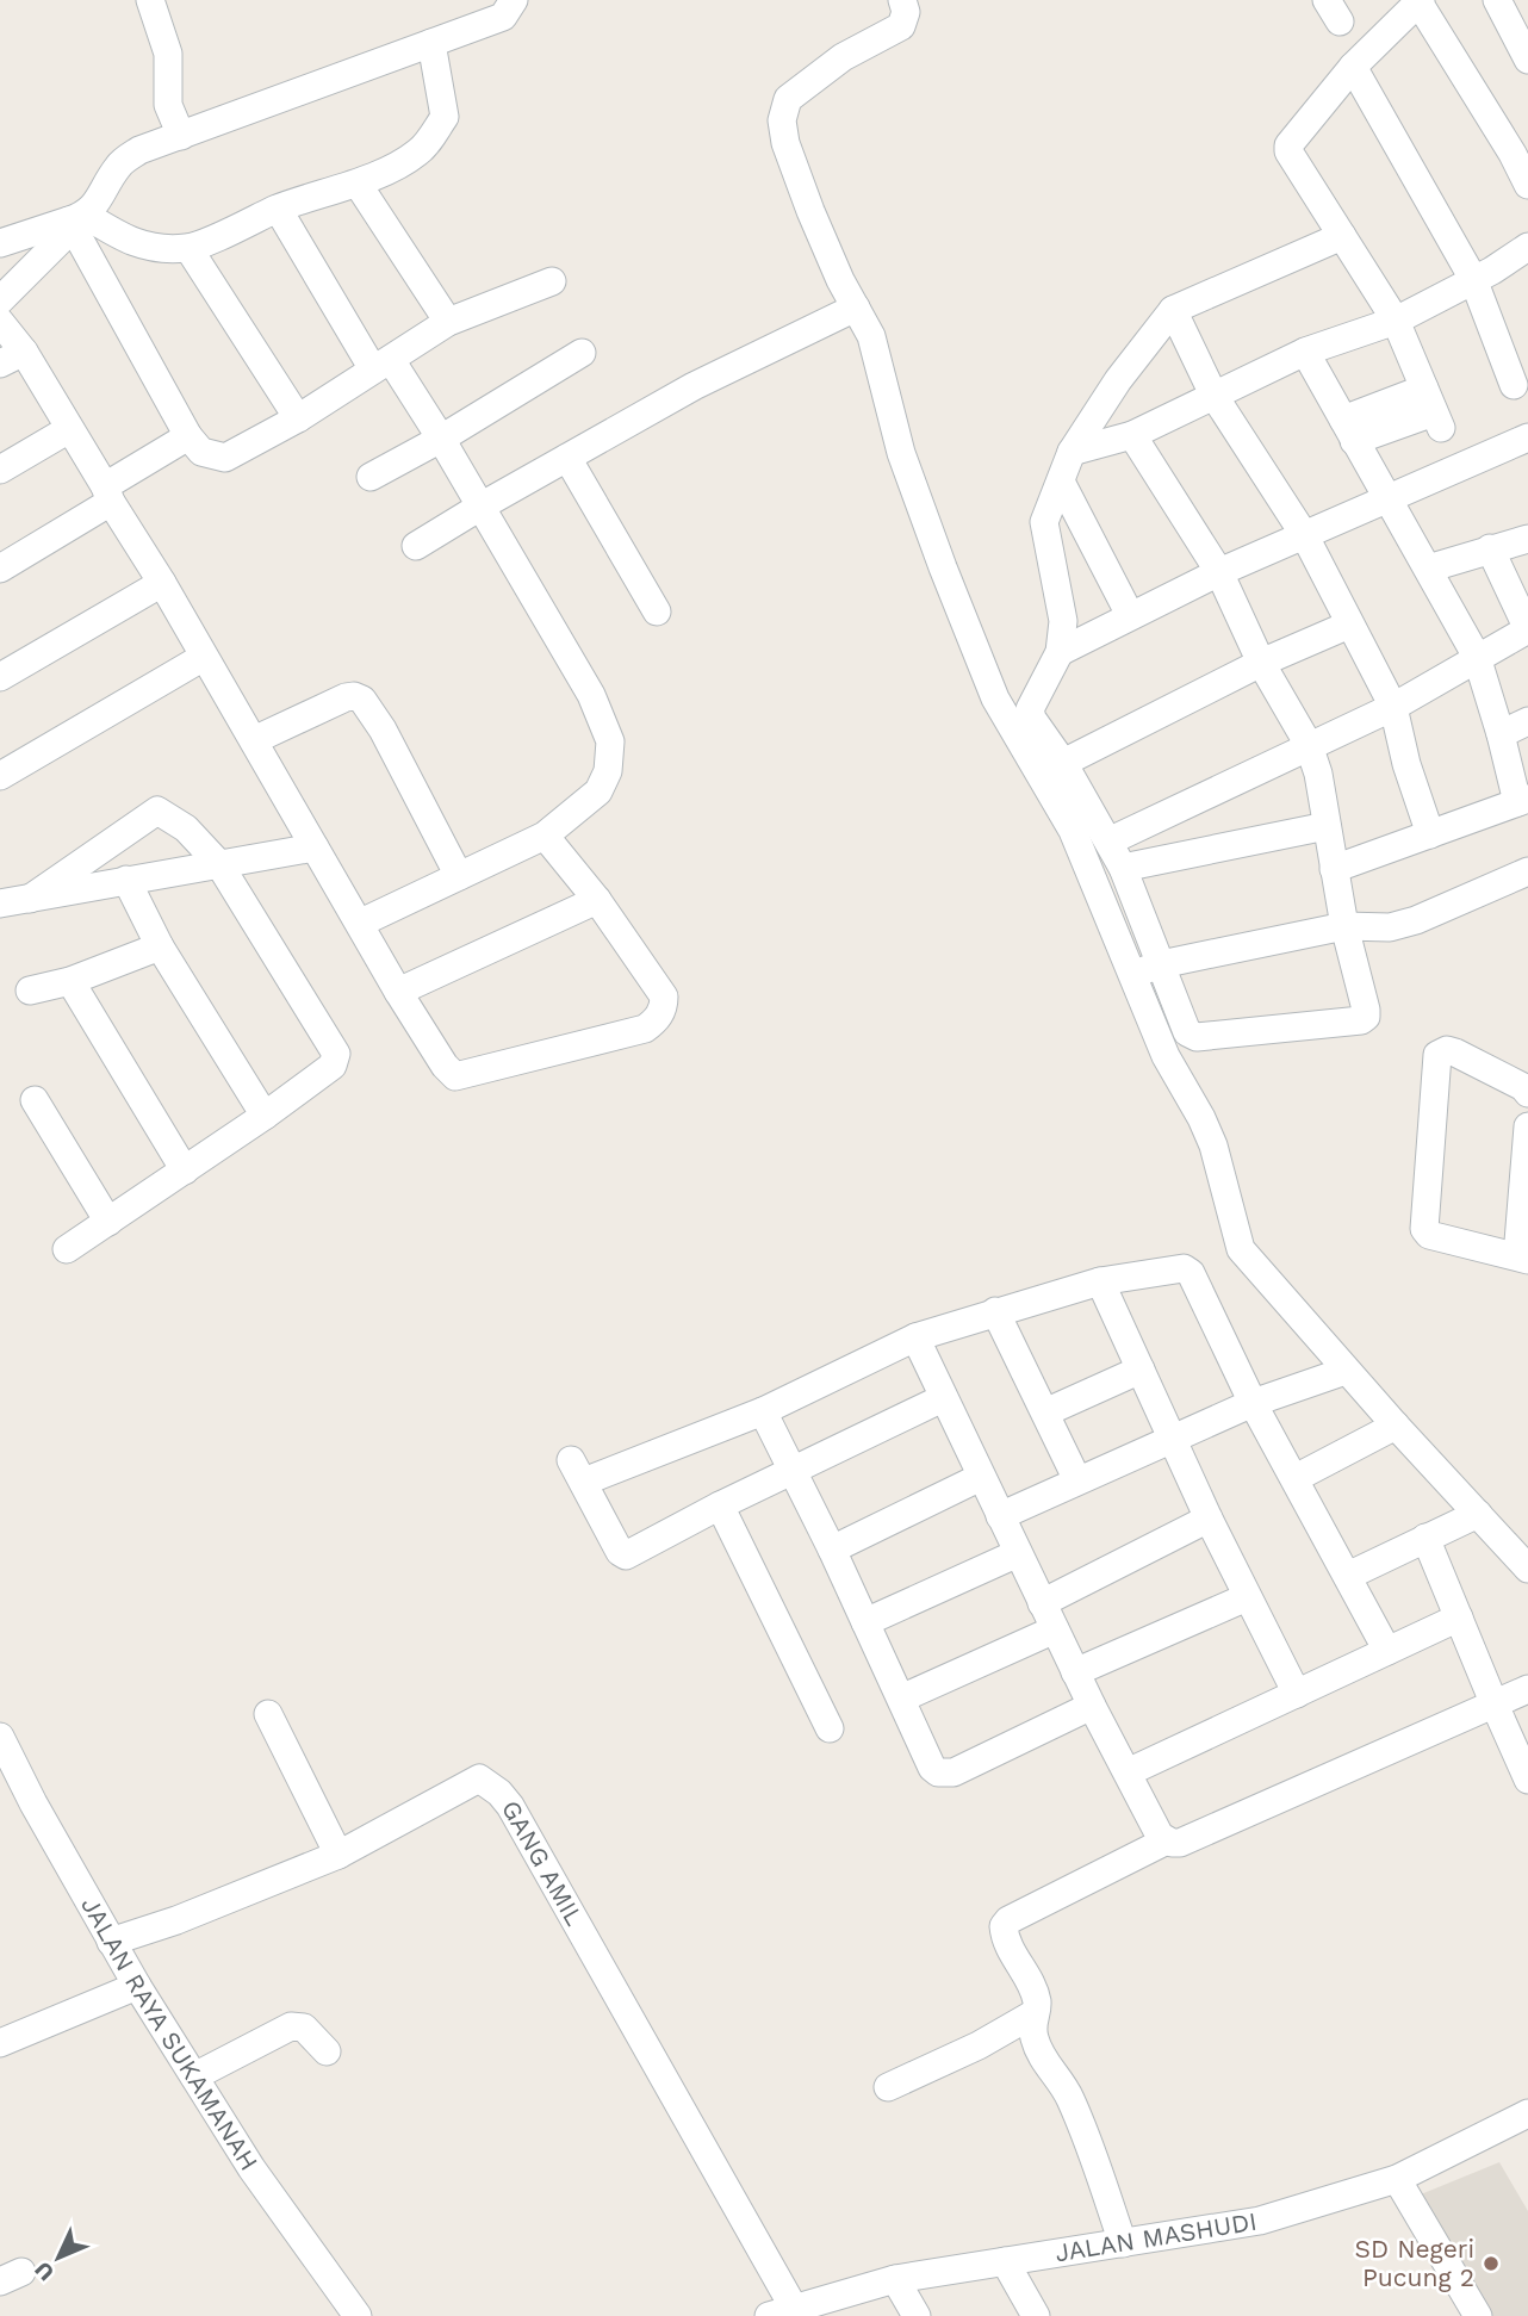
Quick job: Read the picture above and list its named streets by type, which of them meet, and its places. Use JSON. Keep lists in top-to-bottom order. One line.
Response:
{"streets":{"street":["GANG AMIL","JALAN RAYA SUKAMANAH","JALAN MASHUDI"]},"crossings":[["GANG AMIL","JALAN RAYA SUKAMANAH"],["GANG AMIL","JALAN MASHUDI"]],"places":["SD Negeri Pucung 2"],"north":"bottom left"}
